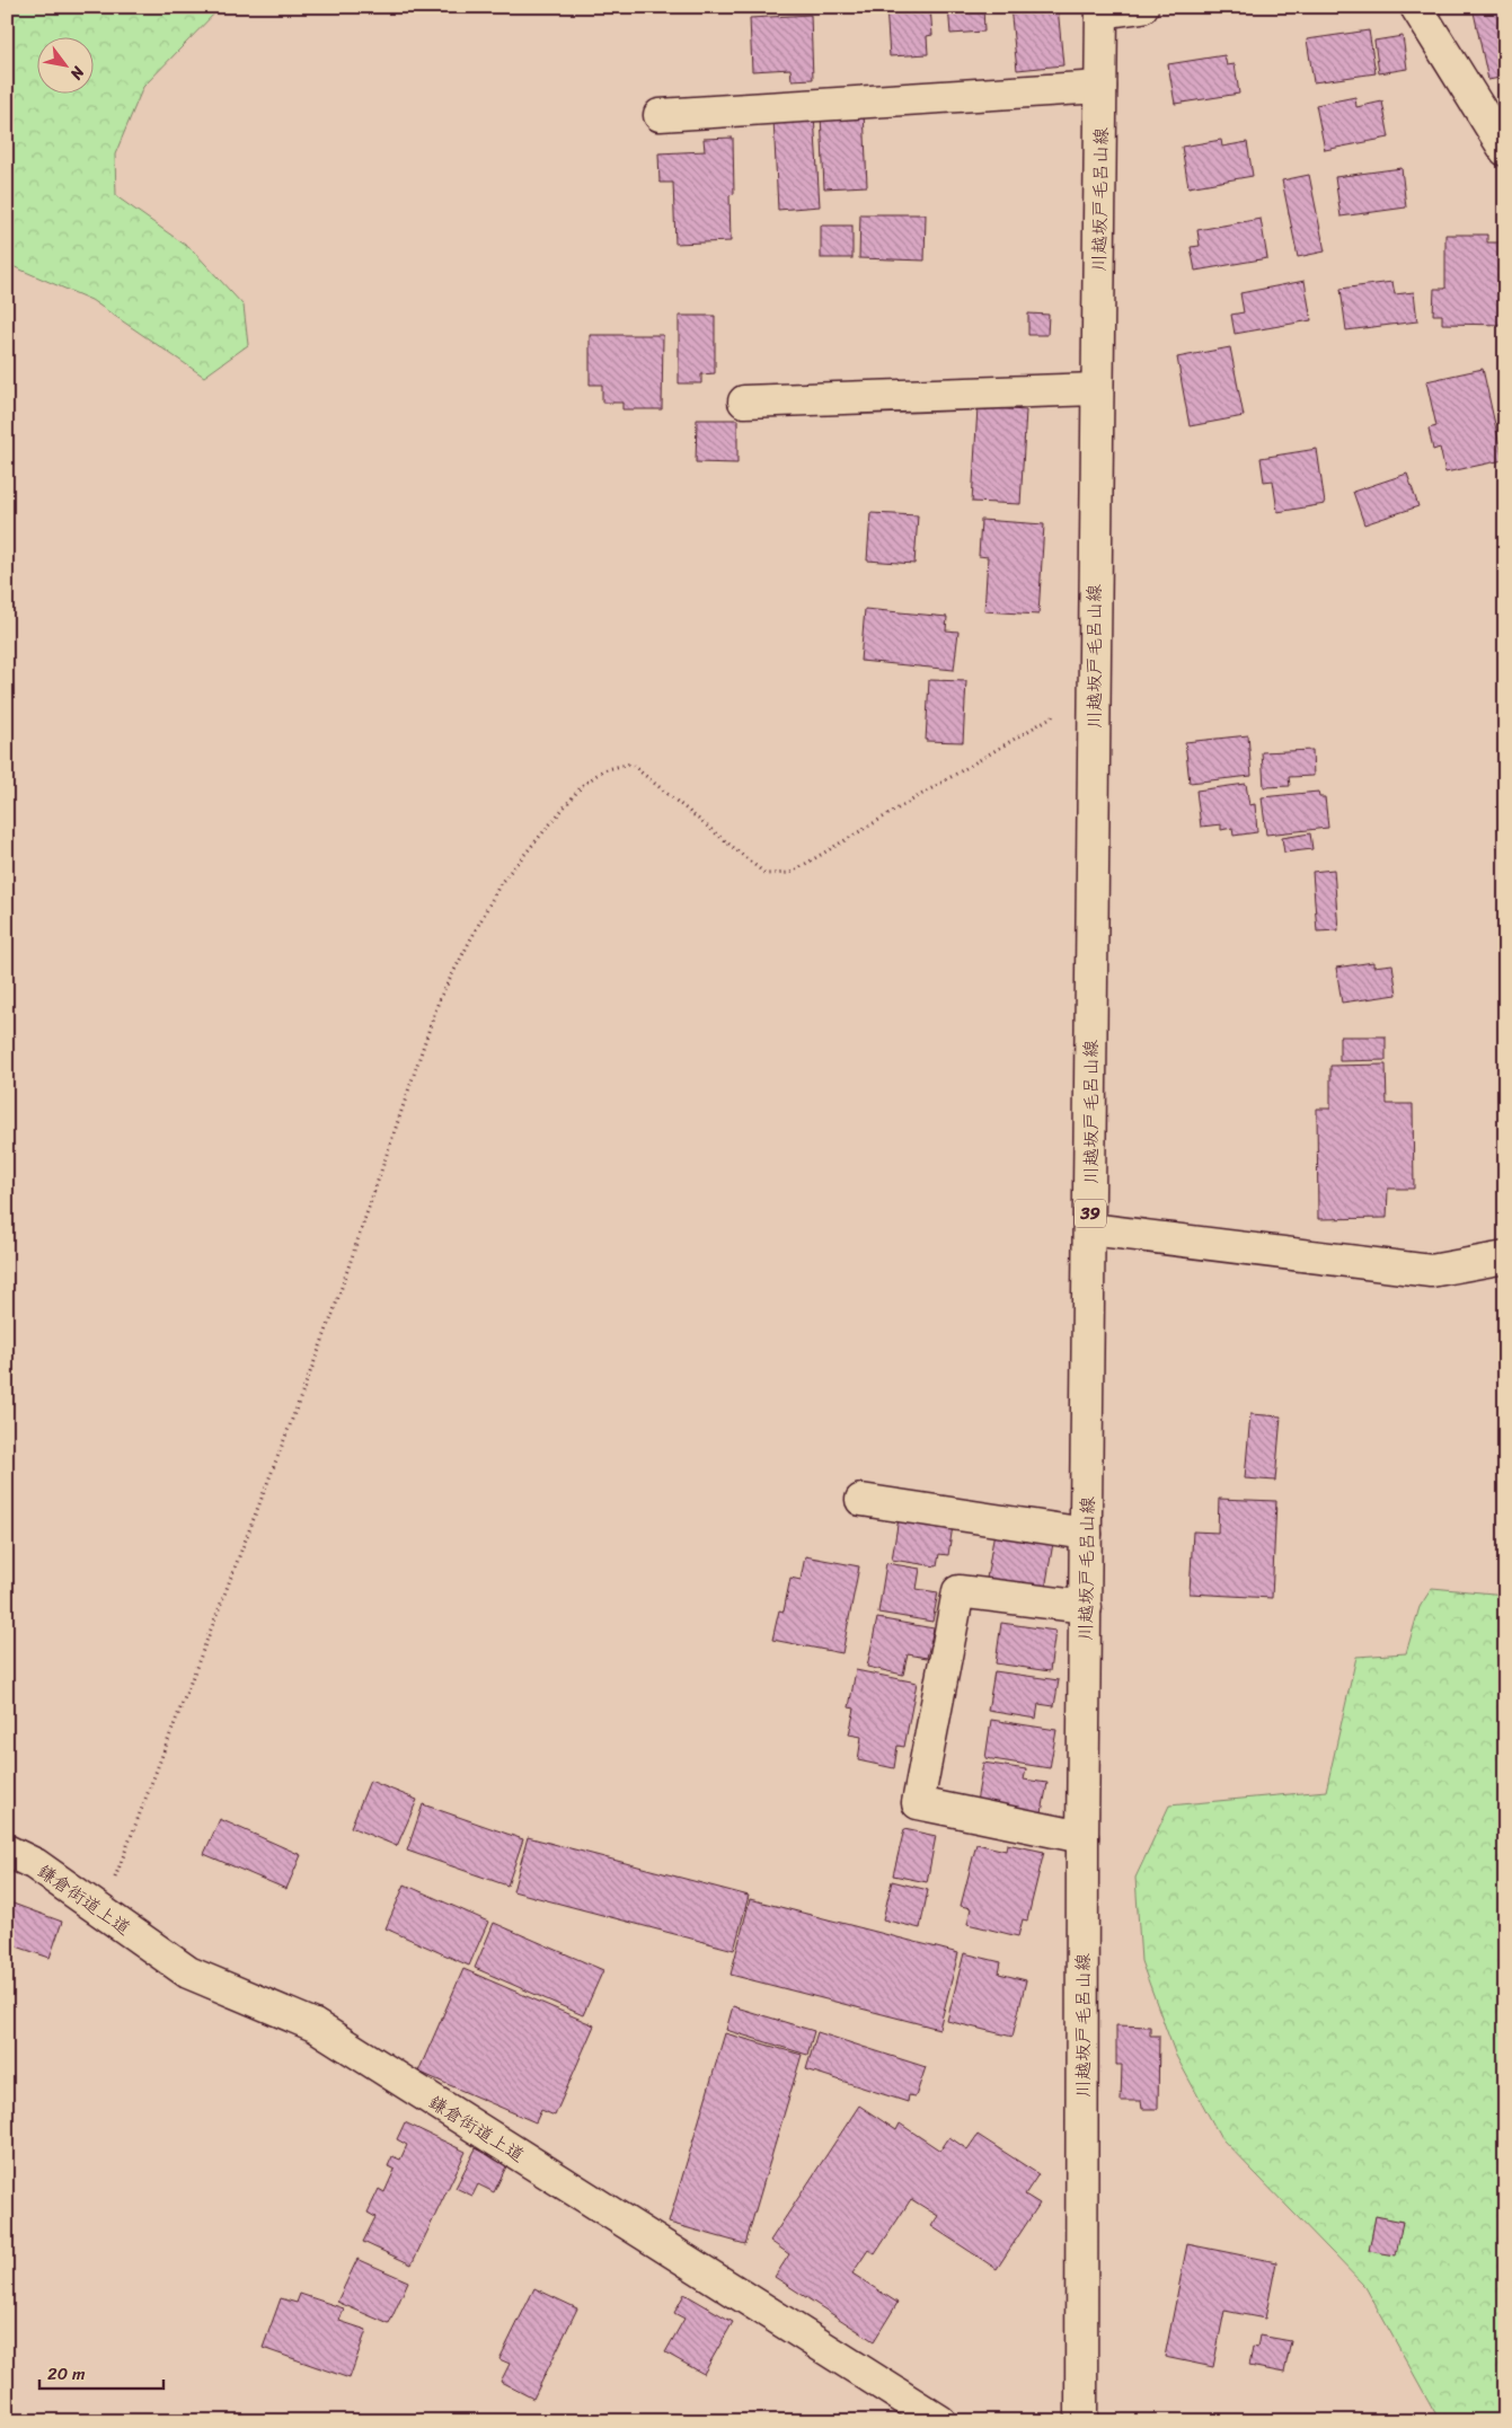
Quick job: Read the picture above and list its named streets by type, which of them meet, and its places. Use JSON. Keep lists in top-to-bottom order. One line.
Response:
{"streets":{"main road":["川越坂戸毛呂山線","39","鎌倉街道上道"]},"scale_bar":"20 m","north":"bottom right"}
